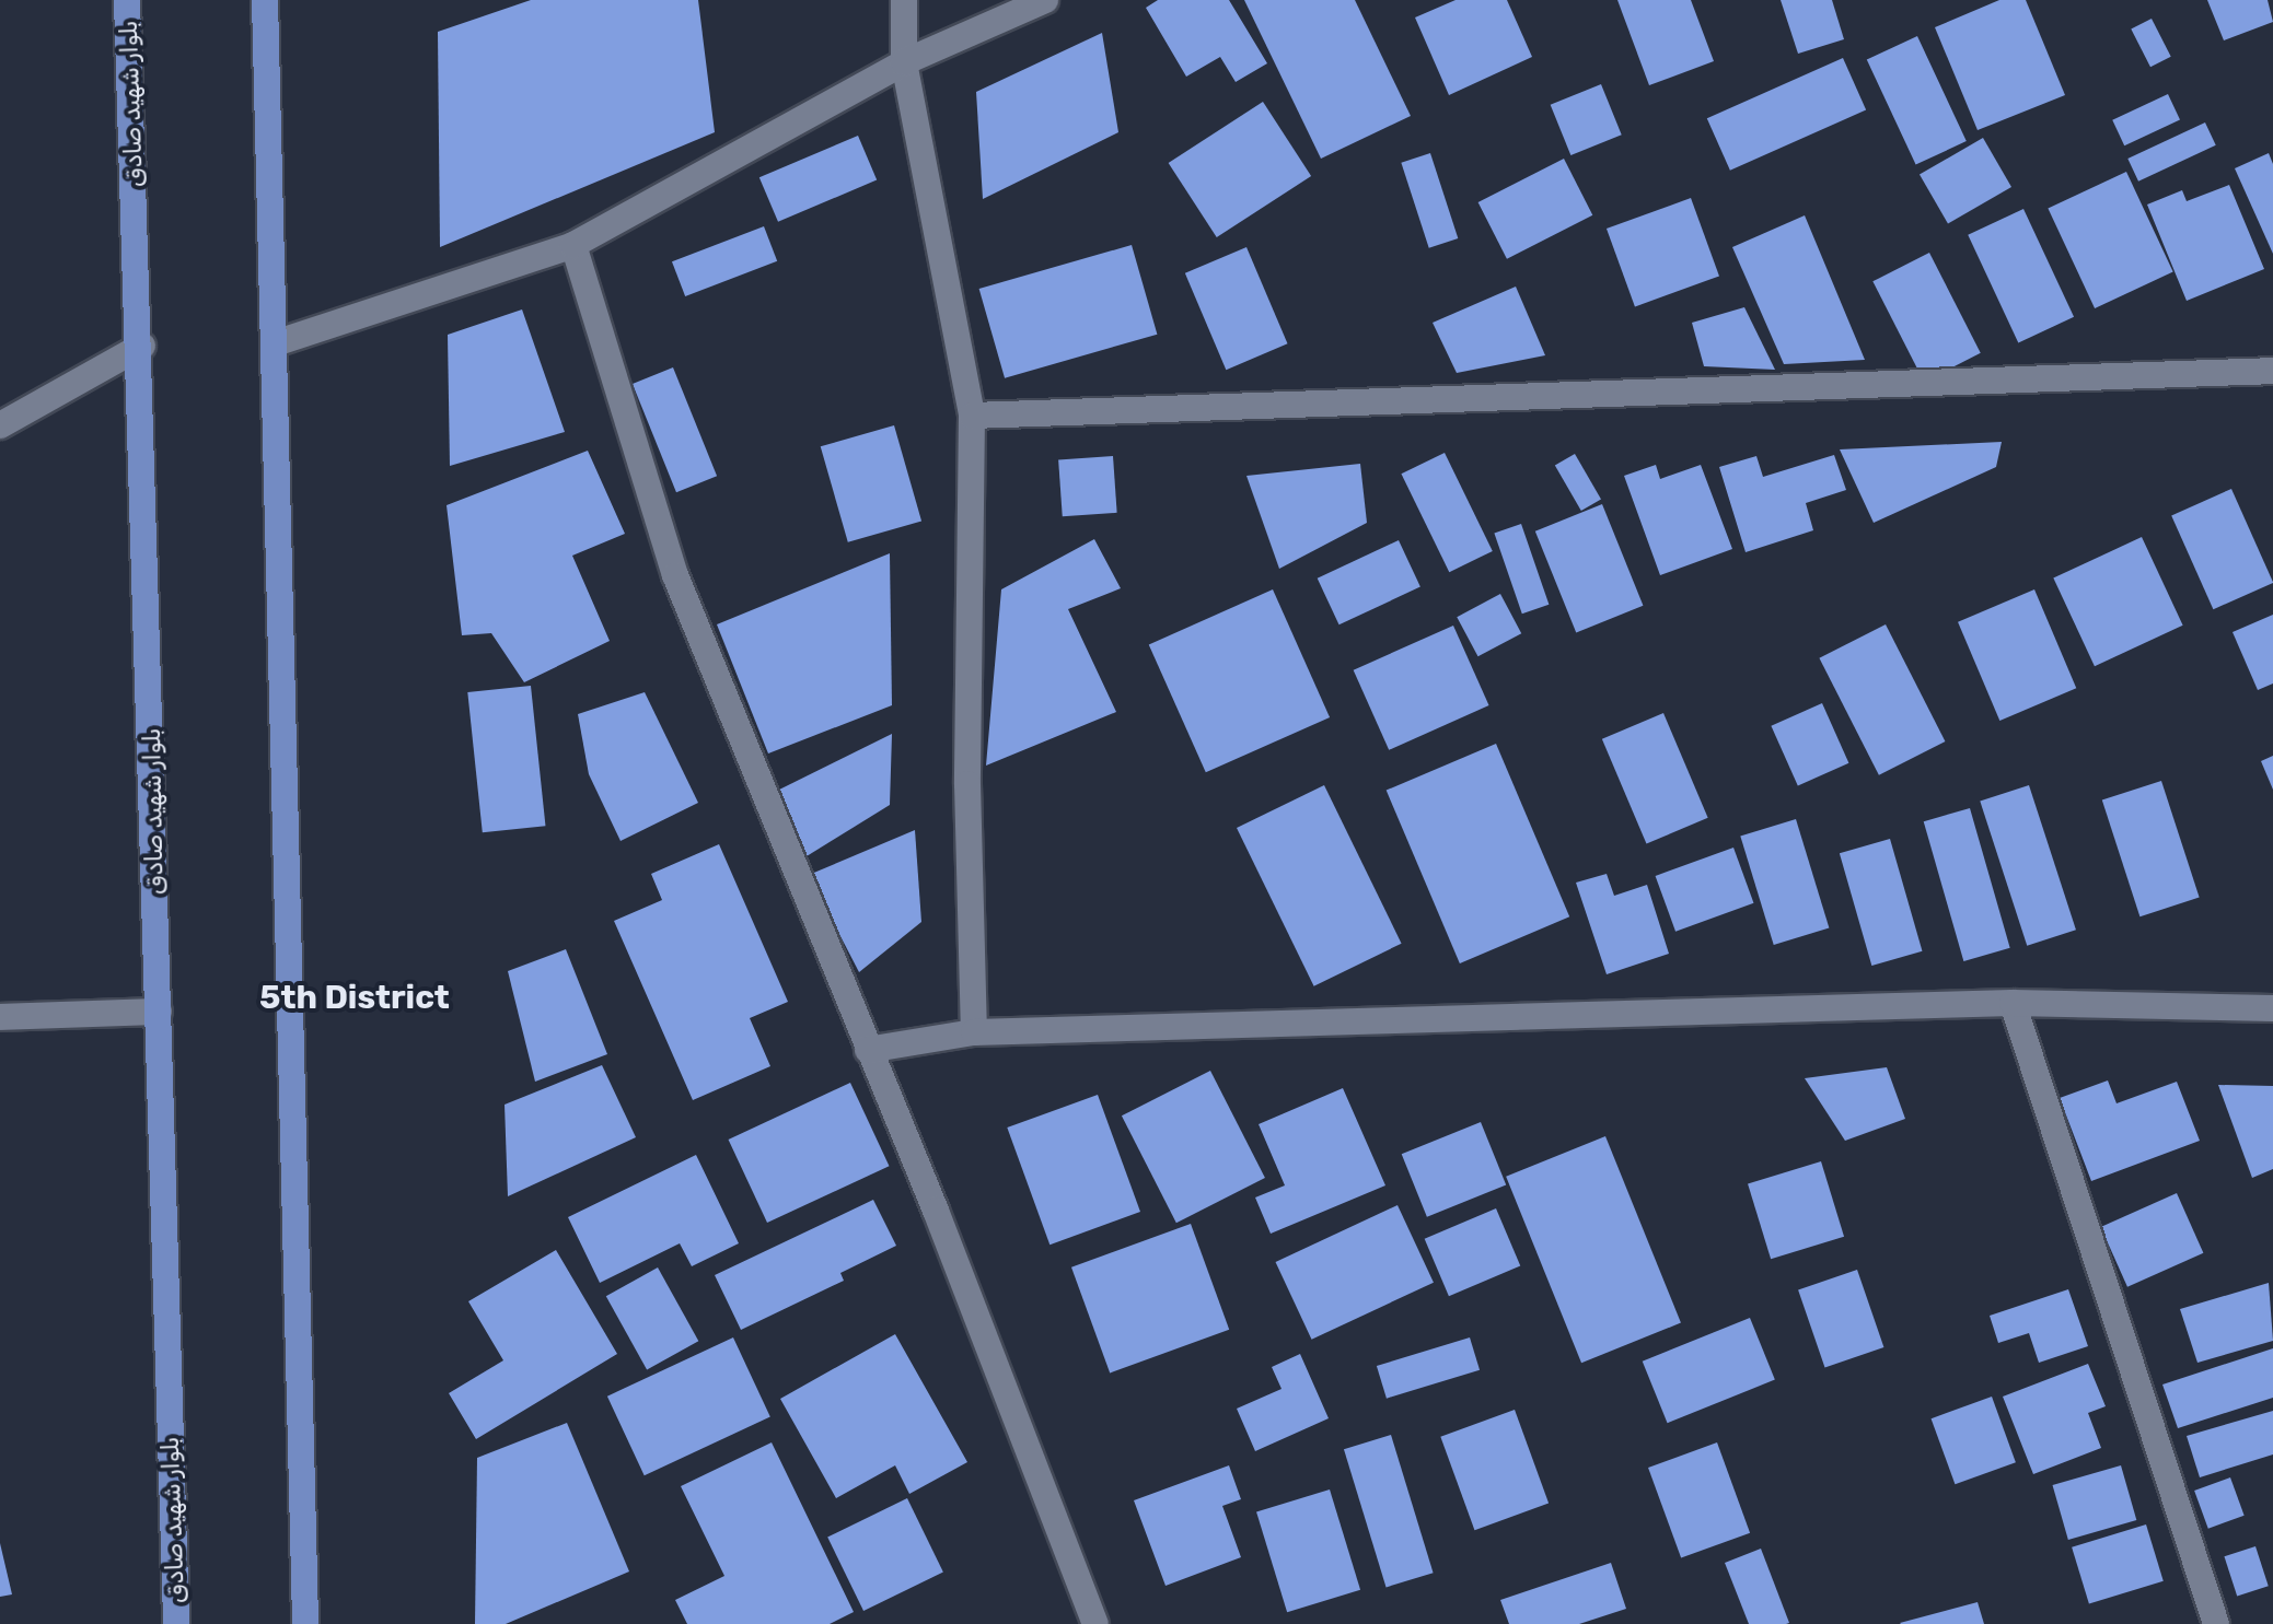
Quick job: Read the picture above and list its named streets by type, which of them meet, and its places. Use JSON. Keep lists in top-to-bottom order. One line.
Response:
{"streets":{"main road":["بلوار شهید صادق"]},"districts":["5th District"]}
